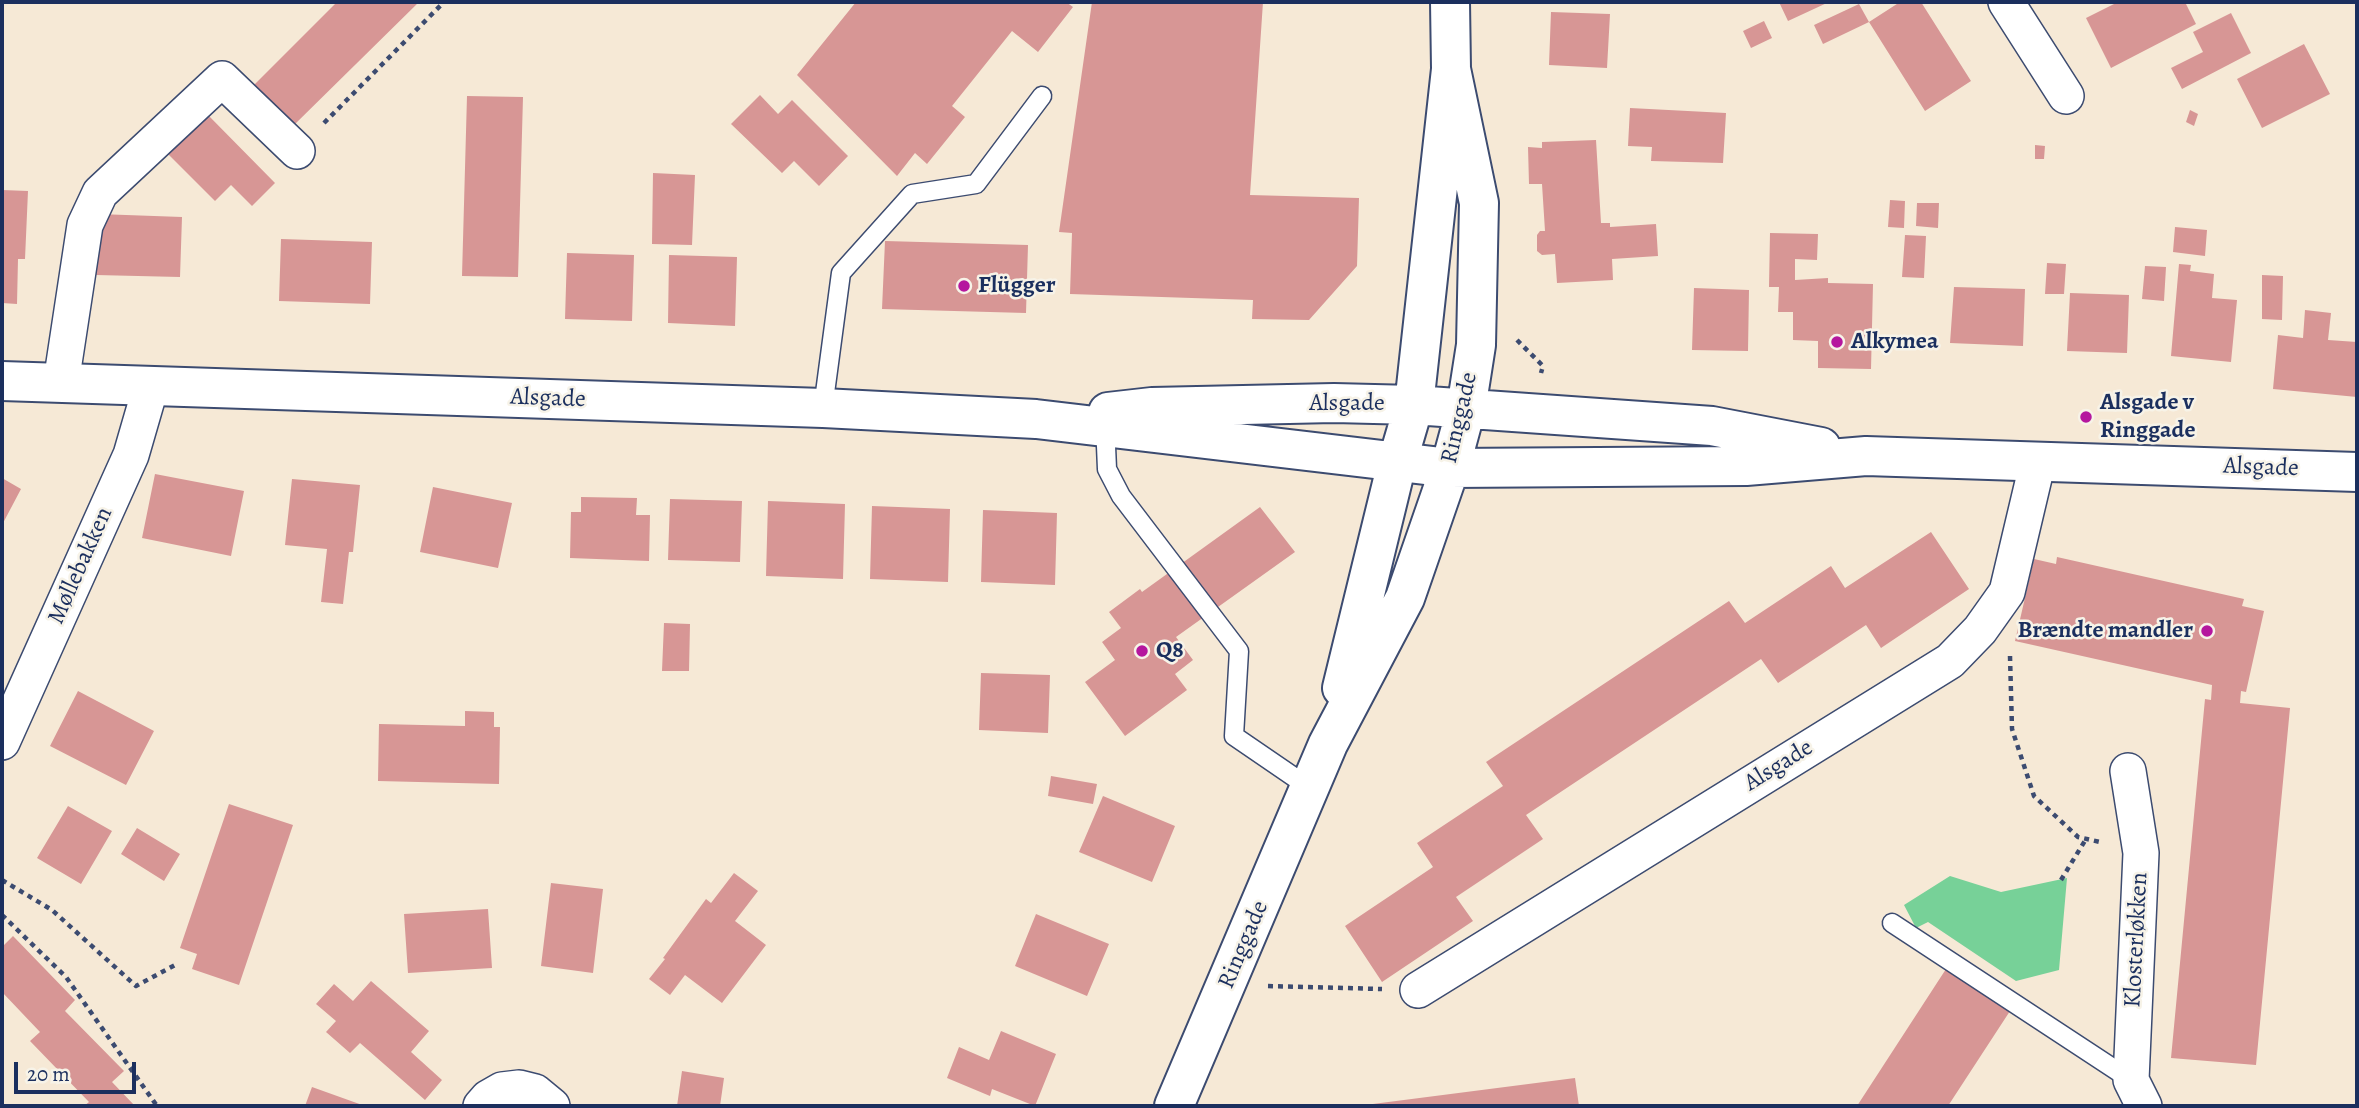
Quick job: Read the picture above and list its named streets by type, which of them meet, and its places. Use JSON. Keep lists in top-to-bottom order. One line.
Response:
{"streets":{"street":["Alsgade","Ringgade","Møllebakken","Klosterløkken"]},"crossings":[["Alsgade","Ringgade"],["Alsgade","Møllebakken"]],"places":["Flügger","Alkymea","Alsgade v Ringgade","Brændte mandler","Q8"],"scale_bar":"20 m"}
